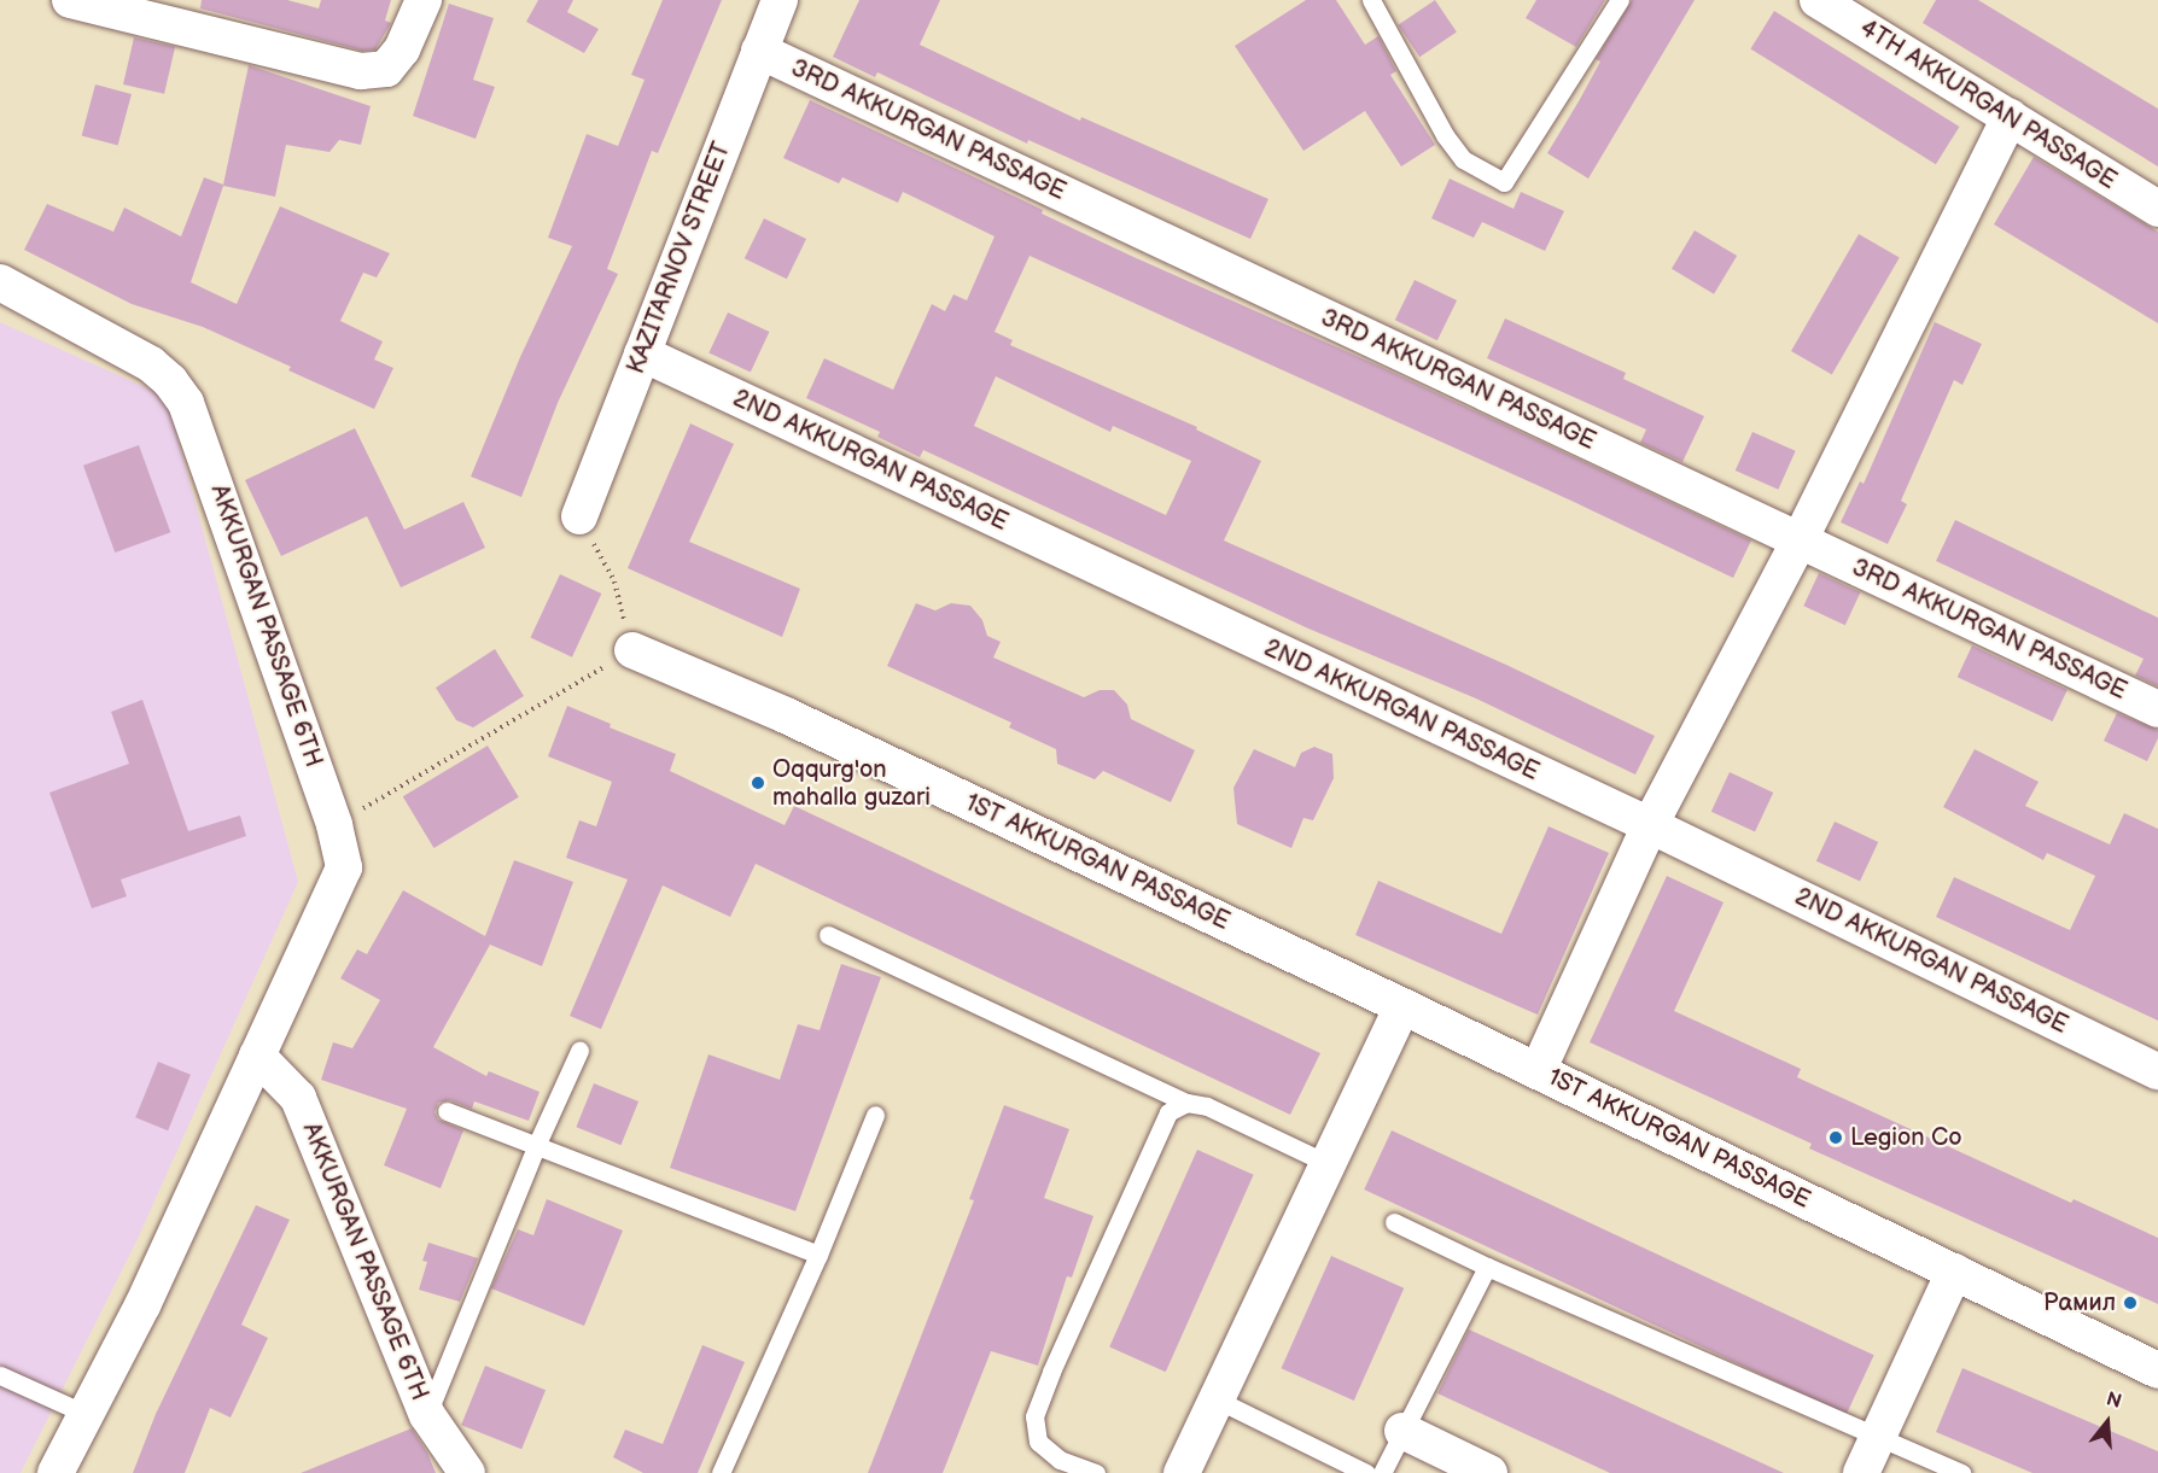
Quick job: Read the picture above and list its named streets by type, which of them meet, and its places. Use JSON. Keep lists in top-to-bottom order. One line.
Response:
{"streets":{"street":["4TH AKKURGAN PASSAGE","3RD AKKURGAN PASSAGE","KAZITARNOV STREET","2ND AKKURGAN PASSAGE","AKKURGAN PASSAGE 6TH","1ST AKKURGAN PASSAGE"]},"crossings":[["3RD AKKURGAN PASSAGE","KAZITARNOV STREET"],["KAZITARNOV STREET","2ND AKKURGAN PASSAGE"]],"places":["Oqqurg'on mahalla guzari","Legion Co","Рамил"],"north":"top"}
